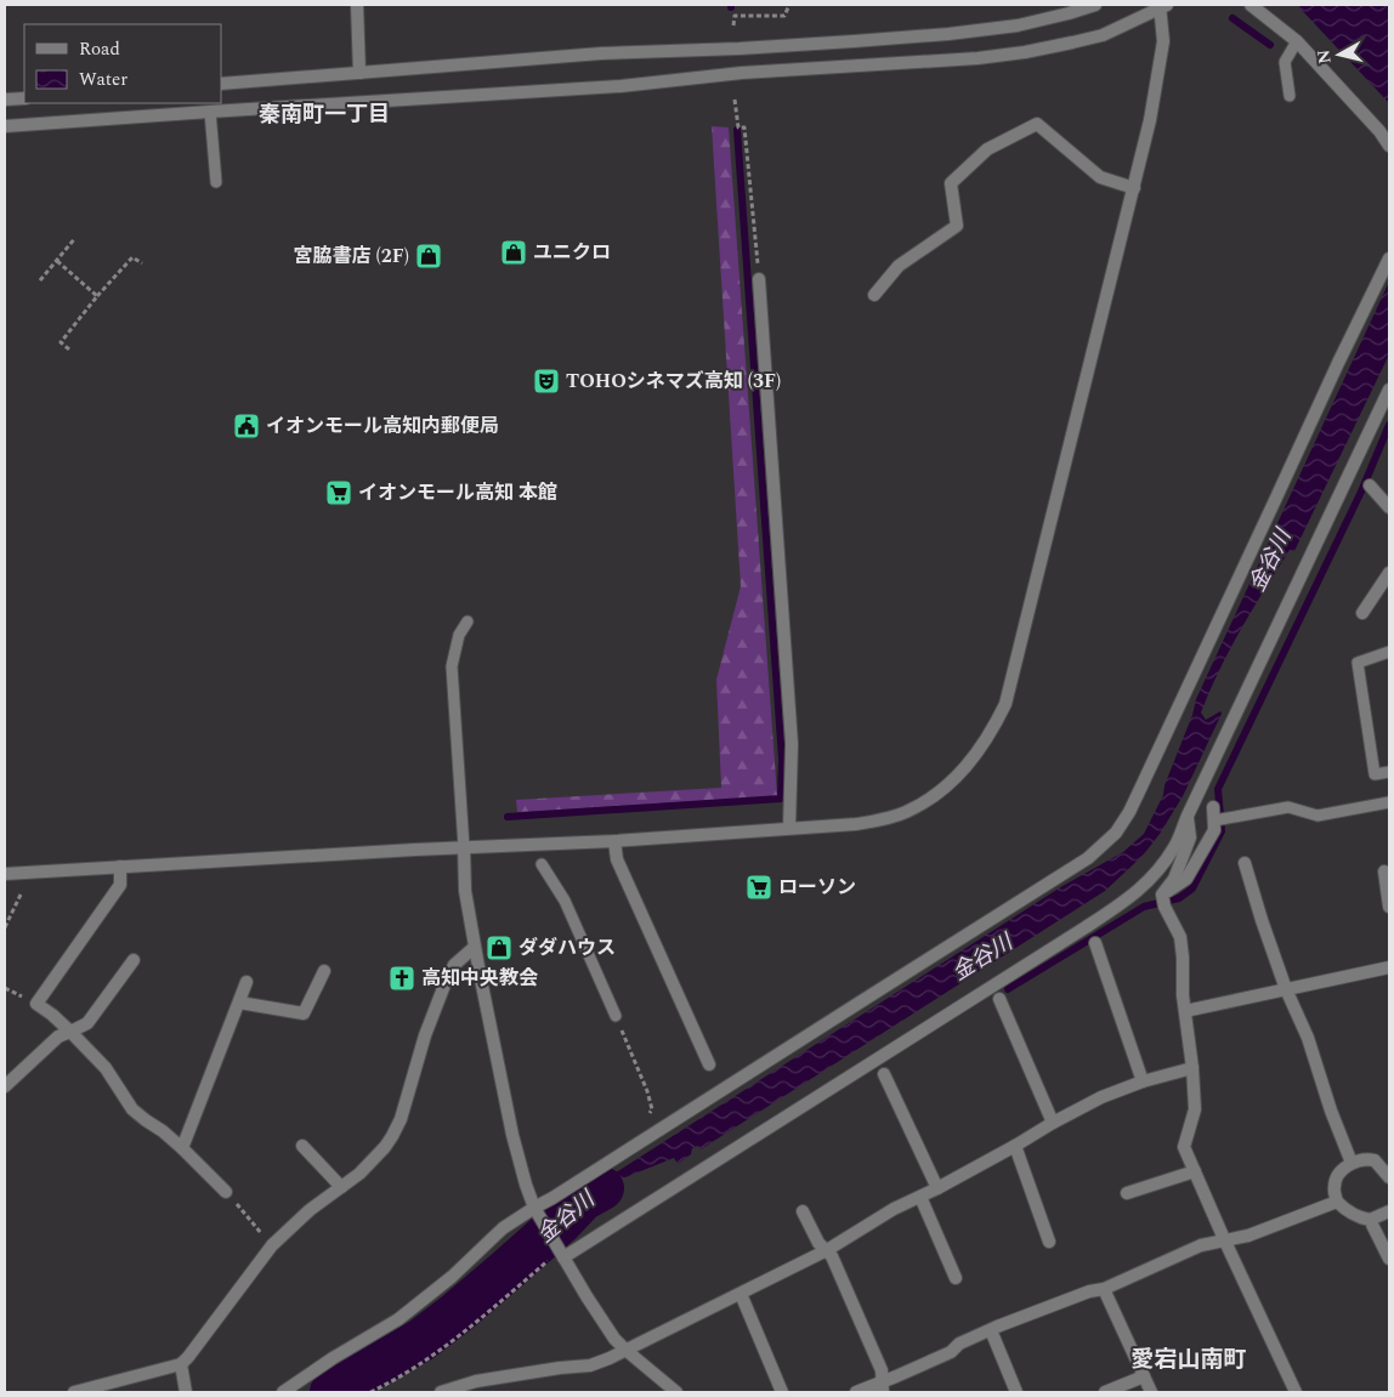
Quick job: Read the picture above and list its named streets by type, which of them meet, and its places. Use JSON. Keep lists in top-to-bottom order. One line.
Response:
{"districts":["秦南町一丁目","愛宕山南町"],"water":["金谷川"],"places":{"shop":["ユニクロ","宮脇書店 (2F)","ダダハウス"],"theatre":["TOHOシネマズ高知 (3F)"],"public building":["イオンモール高知内郵便局"],"supermarket":["イオンモール高知 本館","ローソン"],"church":["高知中央教会"]},"legend":["Road","Water"],"north":"left"}
